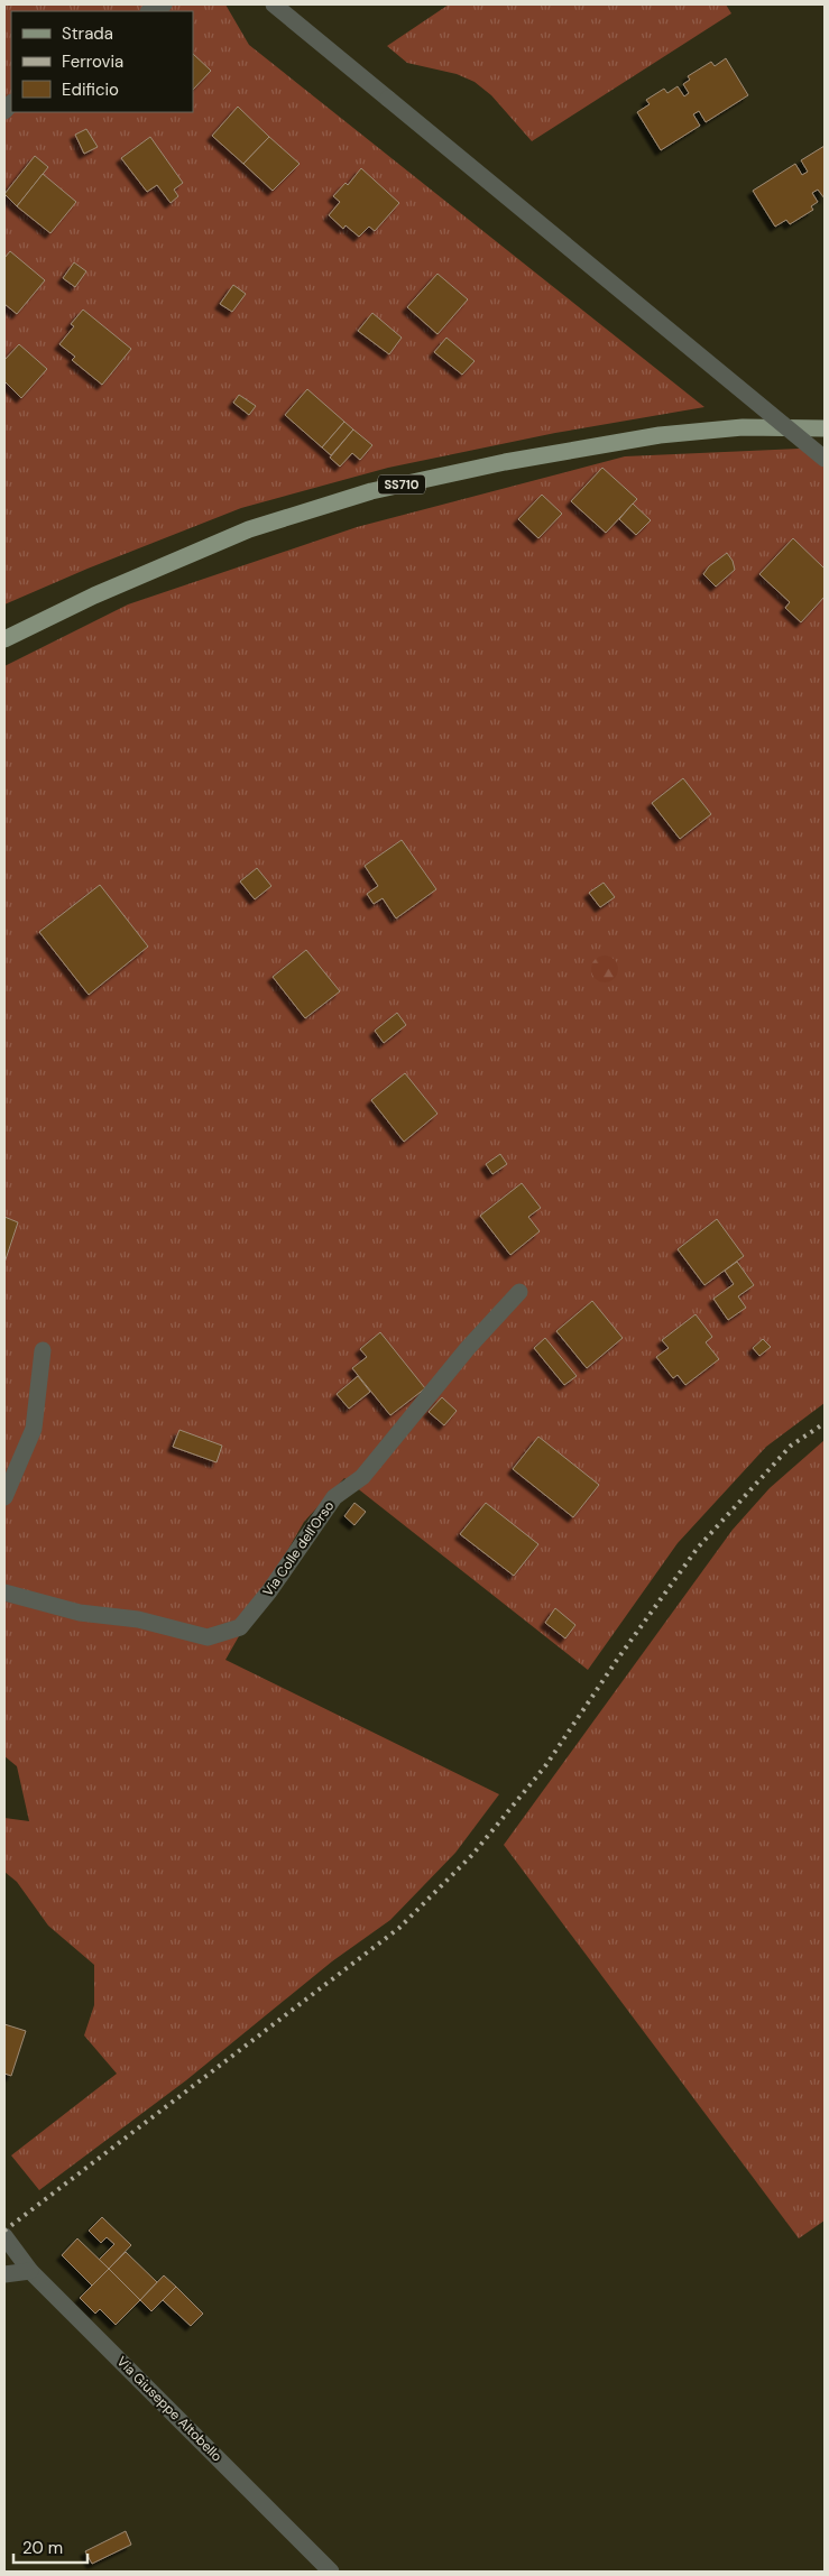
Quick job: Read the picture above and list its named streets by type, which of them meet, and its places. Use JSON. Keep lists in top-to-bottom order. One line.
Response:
{"streets":{"main road":["SS710"],"street":["Via Colle dell'Orso","Via Giuseppe Altobello"]},"legend":["Strada","Ferrovia","Edificio"],"scale_bar":"20 m"}
